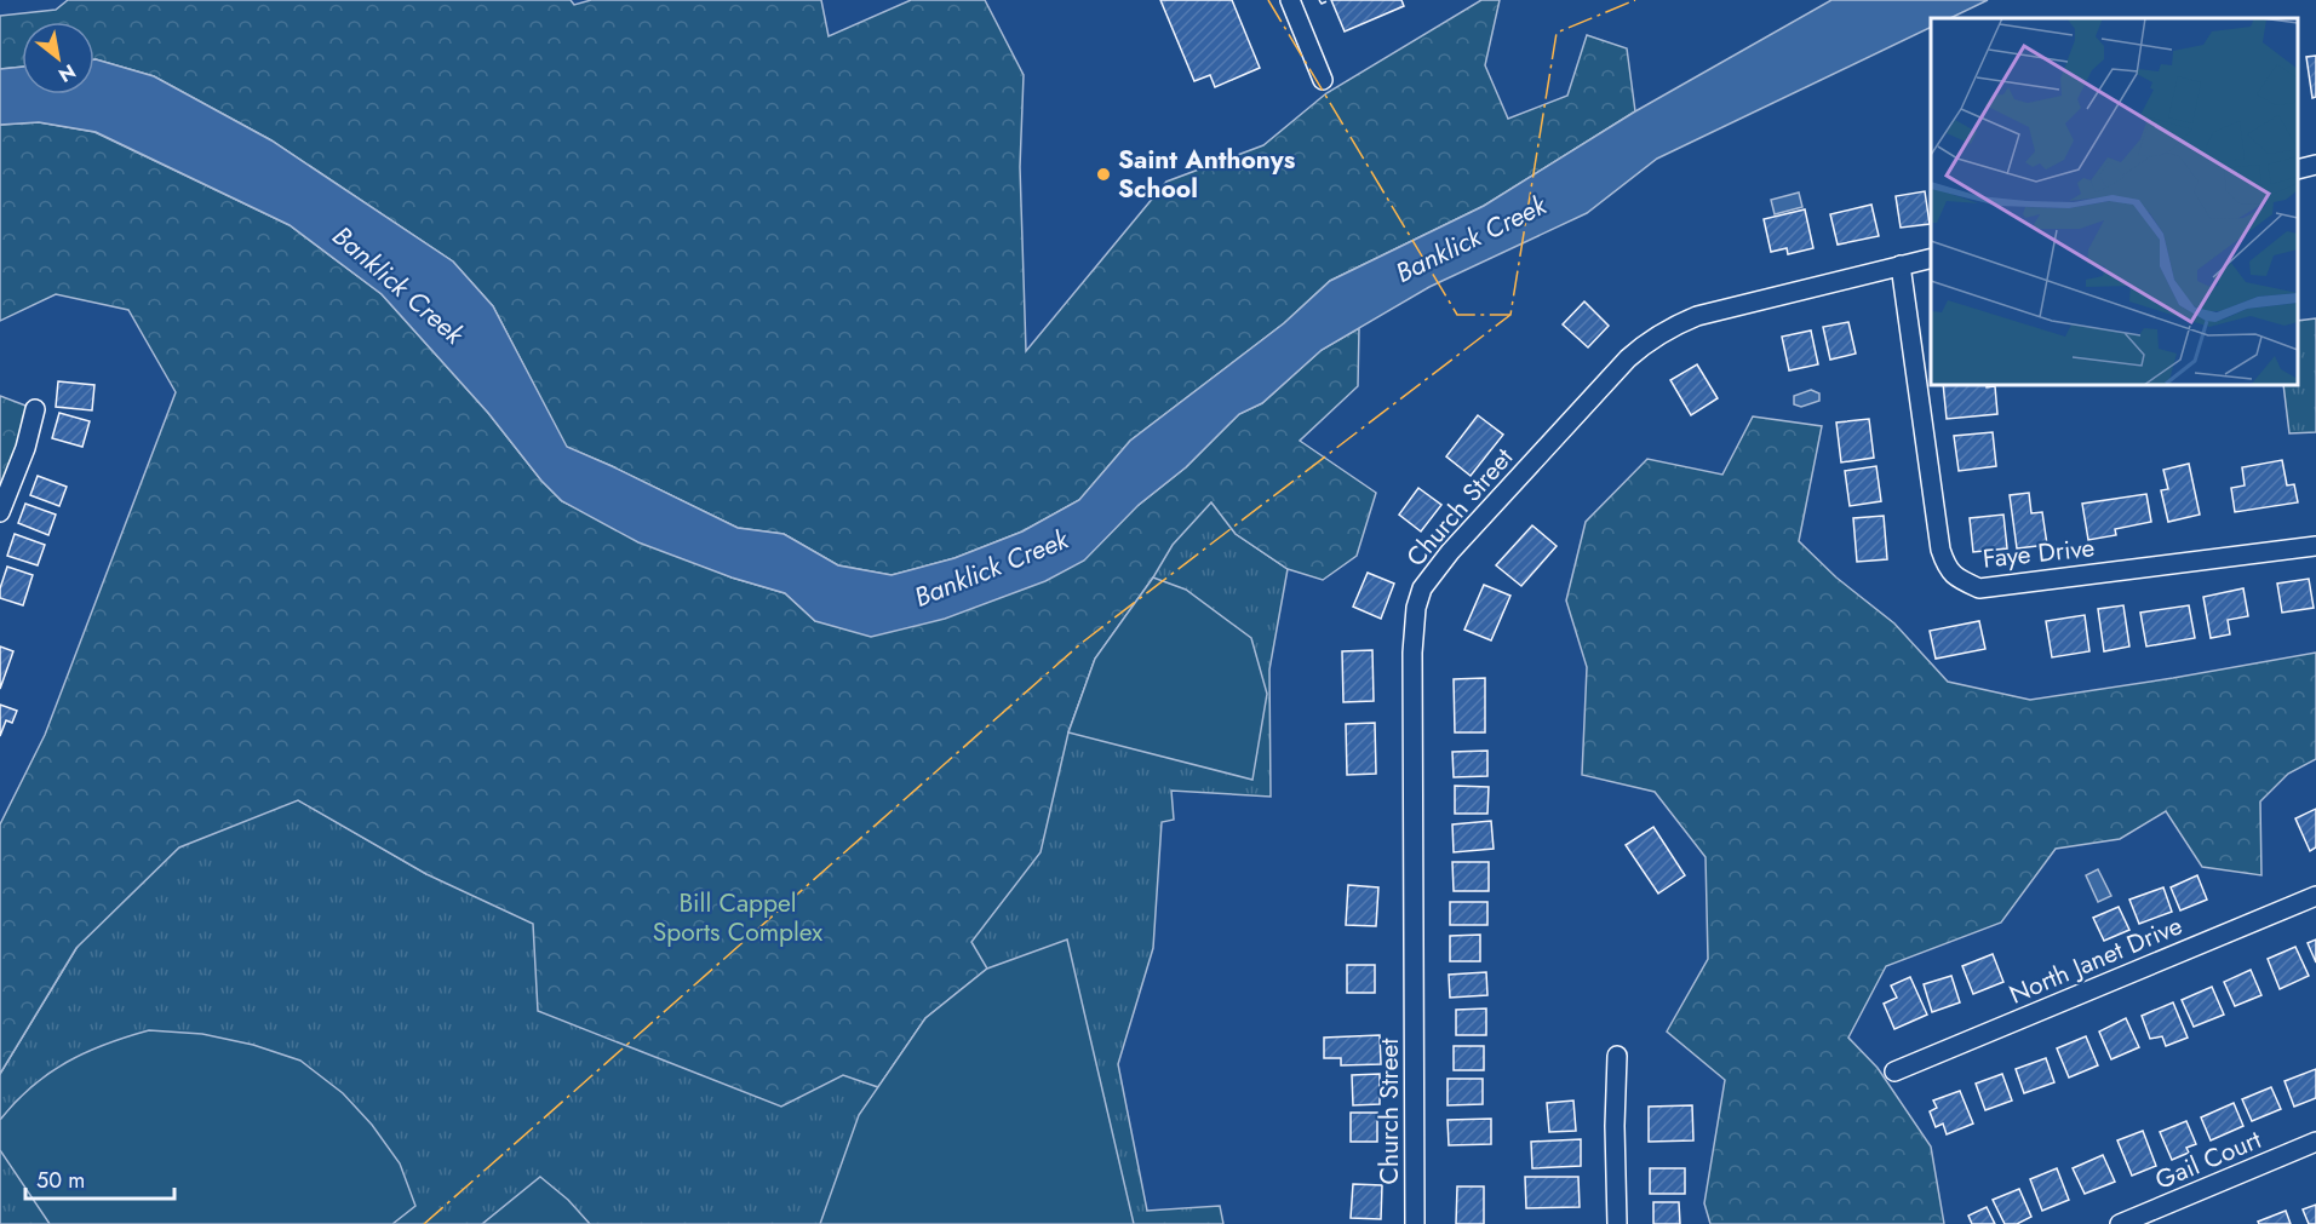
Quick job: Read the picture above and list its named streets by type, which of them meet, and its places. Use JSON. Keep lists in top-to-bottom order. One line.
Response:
{"streets":{"street":["Church Street","Faye Drive","North Janet Drive","Gail Court"]},"crossings":[["Church Street","Faye Drive"]],"water":["Banklick Creek"],"parks":["Bill Cappel Sports Complex"],"places":["Saint Anthonys School"],"scale_bar":"50 m","north":"bottom right"}
